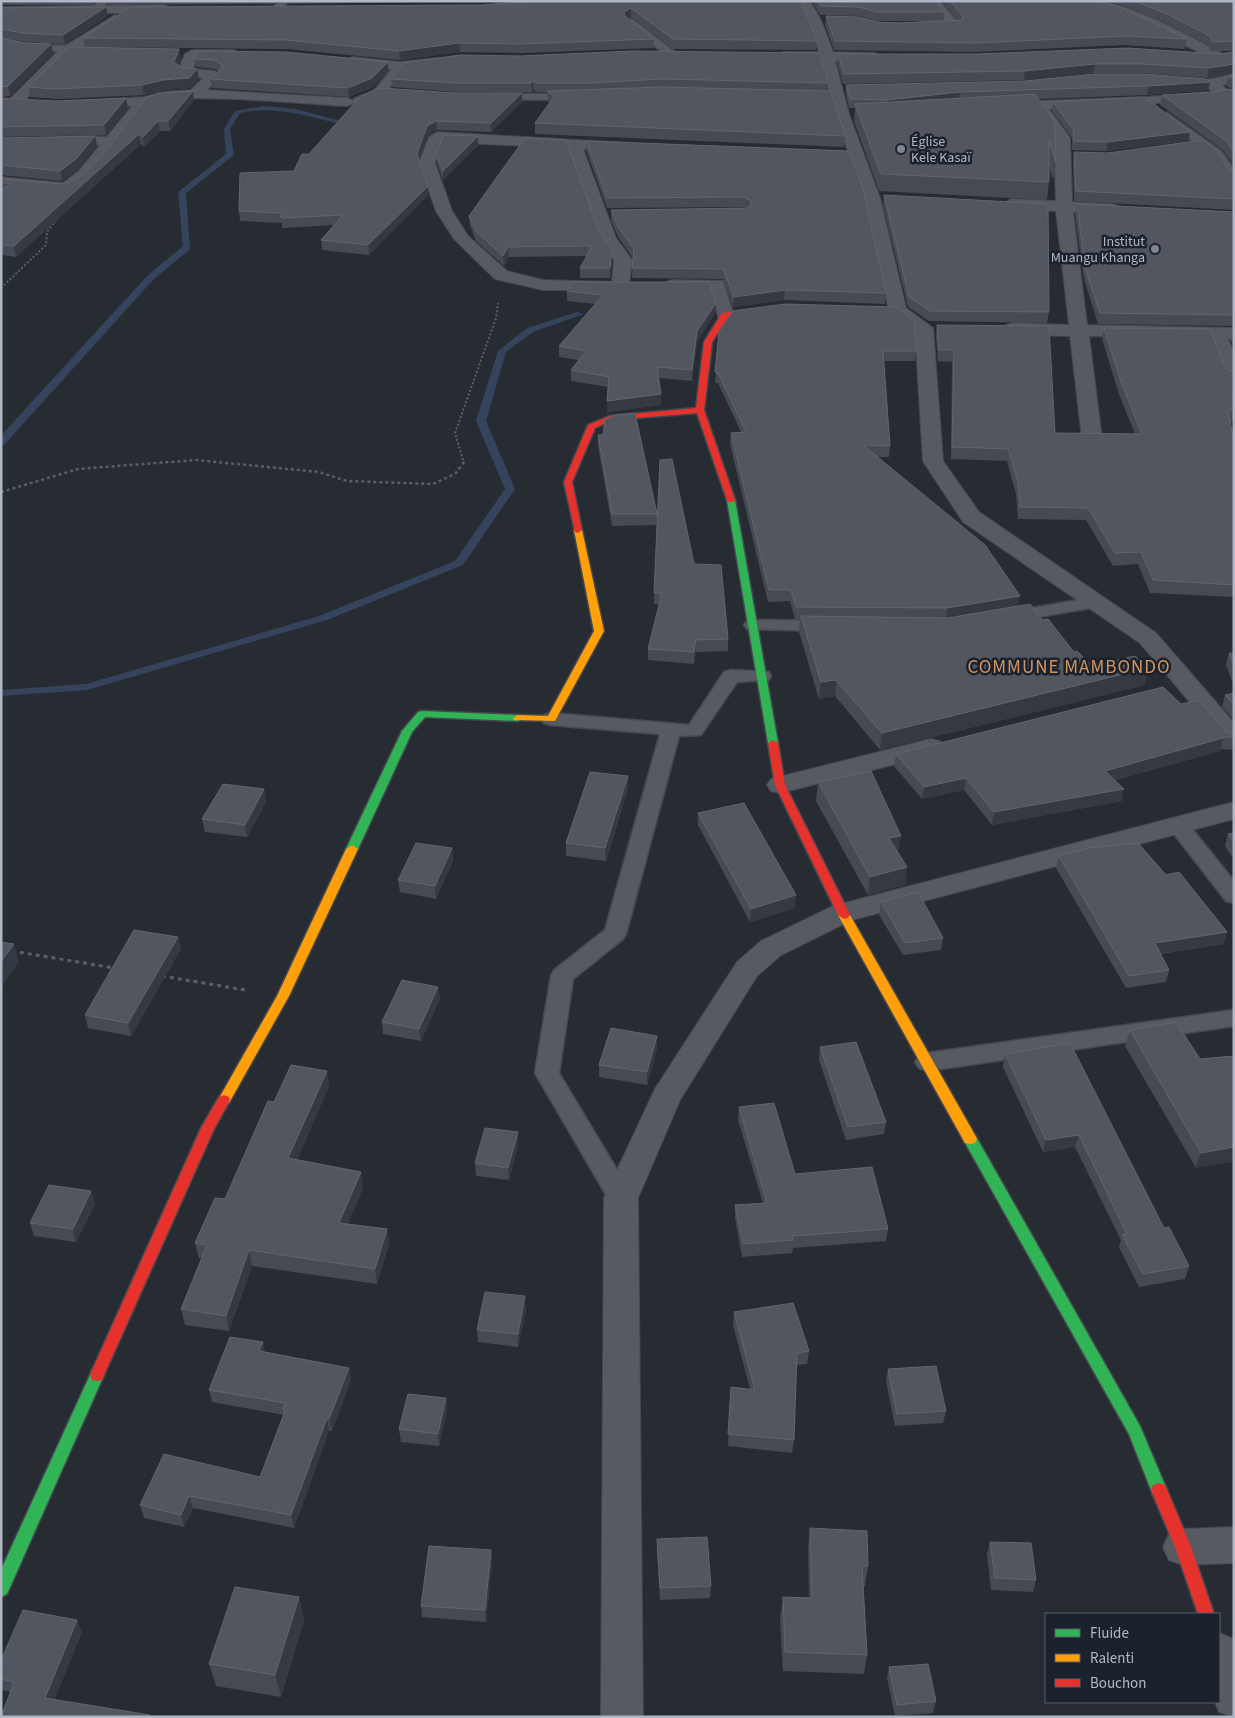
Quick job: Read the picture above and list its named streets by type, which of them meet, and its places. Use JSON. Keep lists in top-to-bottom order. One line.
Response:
{"districts":["COMMUNE MAMBONDO"],"places":["Église Kele Kasaï","Institut Muangu Khanga"],"legend":["Fluide","Ralenti","Bouchon"]}
